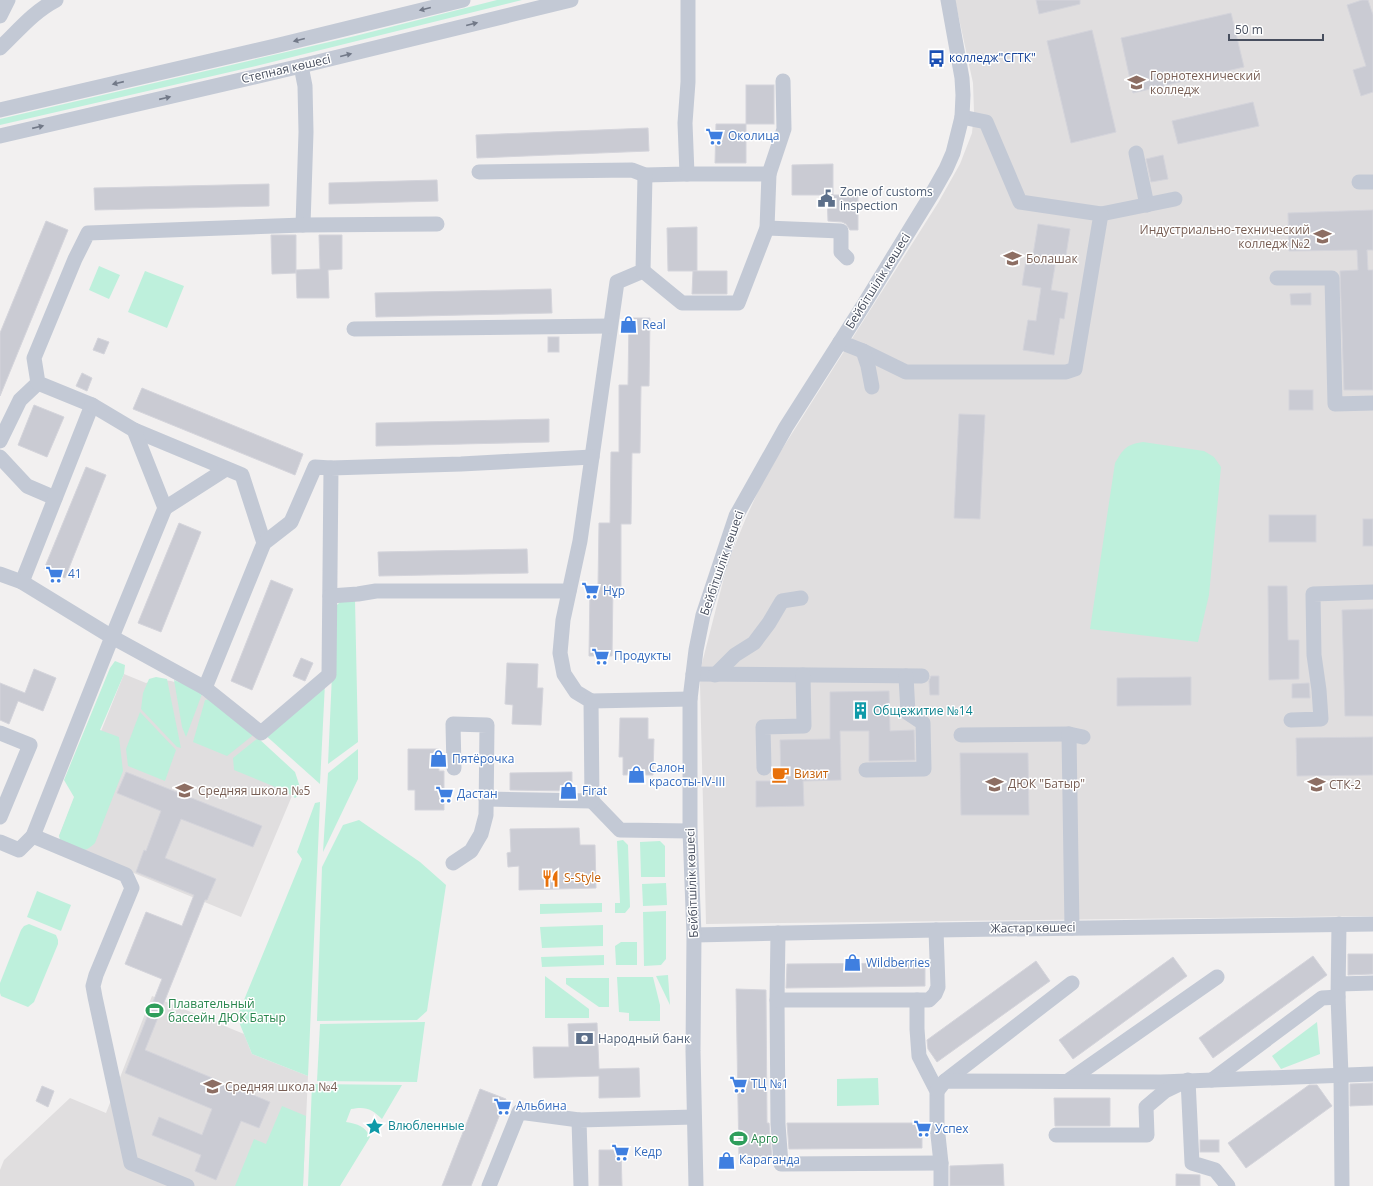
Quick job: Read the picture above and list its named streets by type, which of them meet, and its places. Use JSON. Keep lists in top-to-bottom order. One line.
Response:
{"streets":{"street":["Степная көшесі","Бейбітшілік көшесі","Жастар көшесі"]},"crossings":[["Бейбітшілік көшесі","Жастар көшесі"]],"places":{"bus stop":["колледж\"СГТК\""],"school or university":["Горнотехнический колледж","Индустриально-технический колледж №2","Болашак","ДЮК \"Батыр\"","СТК-2","Средняя школа №5","Средняя школа №4"],"supermarket":["Околица","41","Нұр","Продукты","Дастан","ТЦ №1","Альбина","Успех","Кедр"],"public building":["Zone of customs inspection"],"shop":["Real","Пятёрочка","Салон красоты-IV-III","Firat","Wildberries","Караганда"],"building":["Общежитие №14"],"cafe":["Визит"],"restaurant":["S-Style"],"sports":["Плавательный бассейн ДЮК Батыр","Арго"],"bank":["Народный банк"],"place":["Влюбленные"]},"scale_bar":"50 m"}
